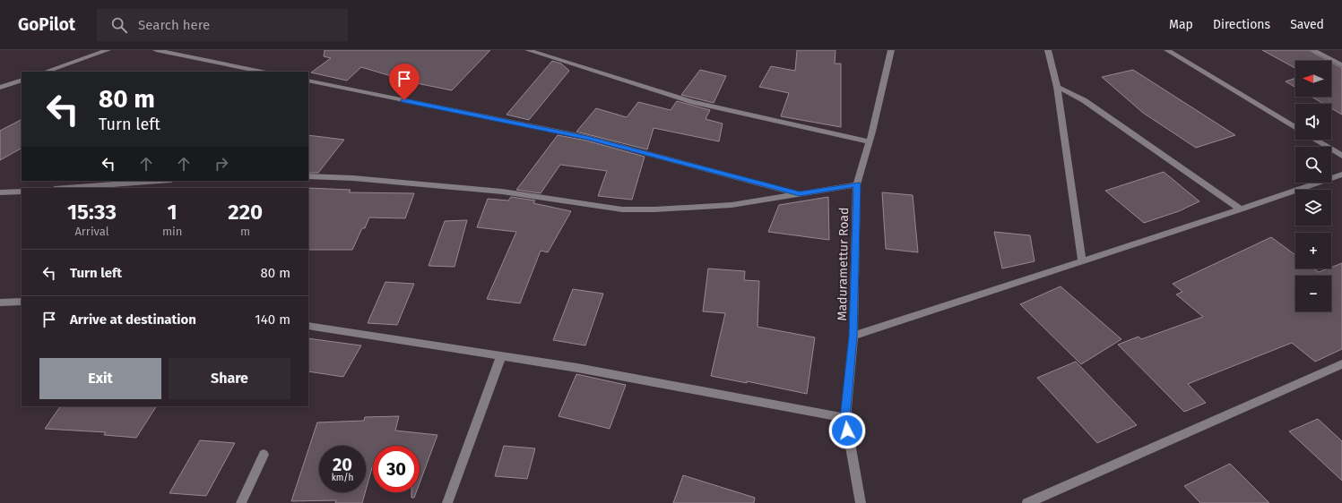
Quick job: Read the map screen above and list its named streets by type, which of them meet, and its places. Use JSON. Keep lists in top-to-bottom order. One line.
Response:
{"streets":{"street":["Maduramettur Road"]},"north":"left","page":{"header":"GoPilot","search":"Search here","nav":["Map","Directions","Saved"],"map_buttons":["+","−"],"turn":["80 m","Turn left"],"eta":["15:33","Arrival","1","min","220","m"],"list":[{"name":"Turn left","value":"80 m"},{"name":"Arrive at destination","value":"140 m"}],"buttons":["Exit","Share"],"speed":"20 km/h","limit":"30"}}
